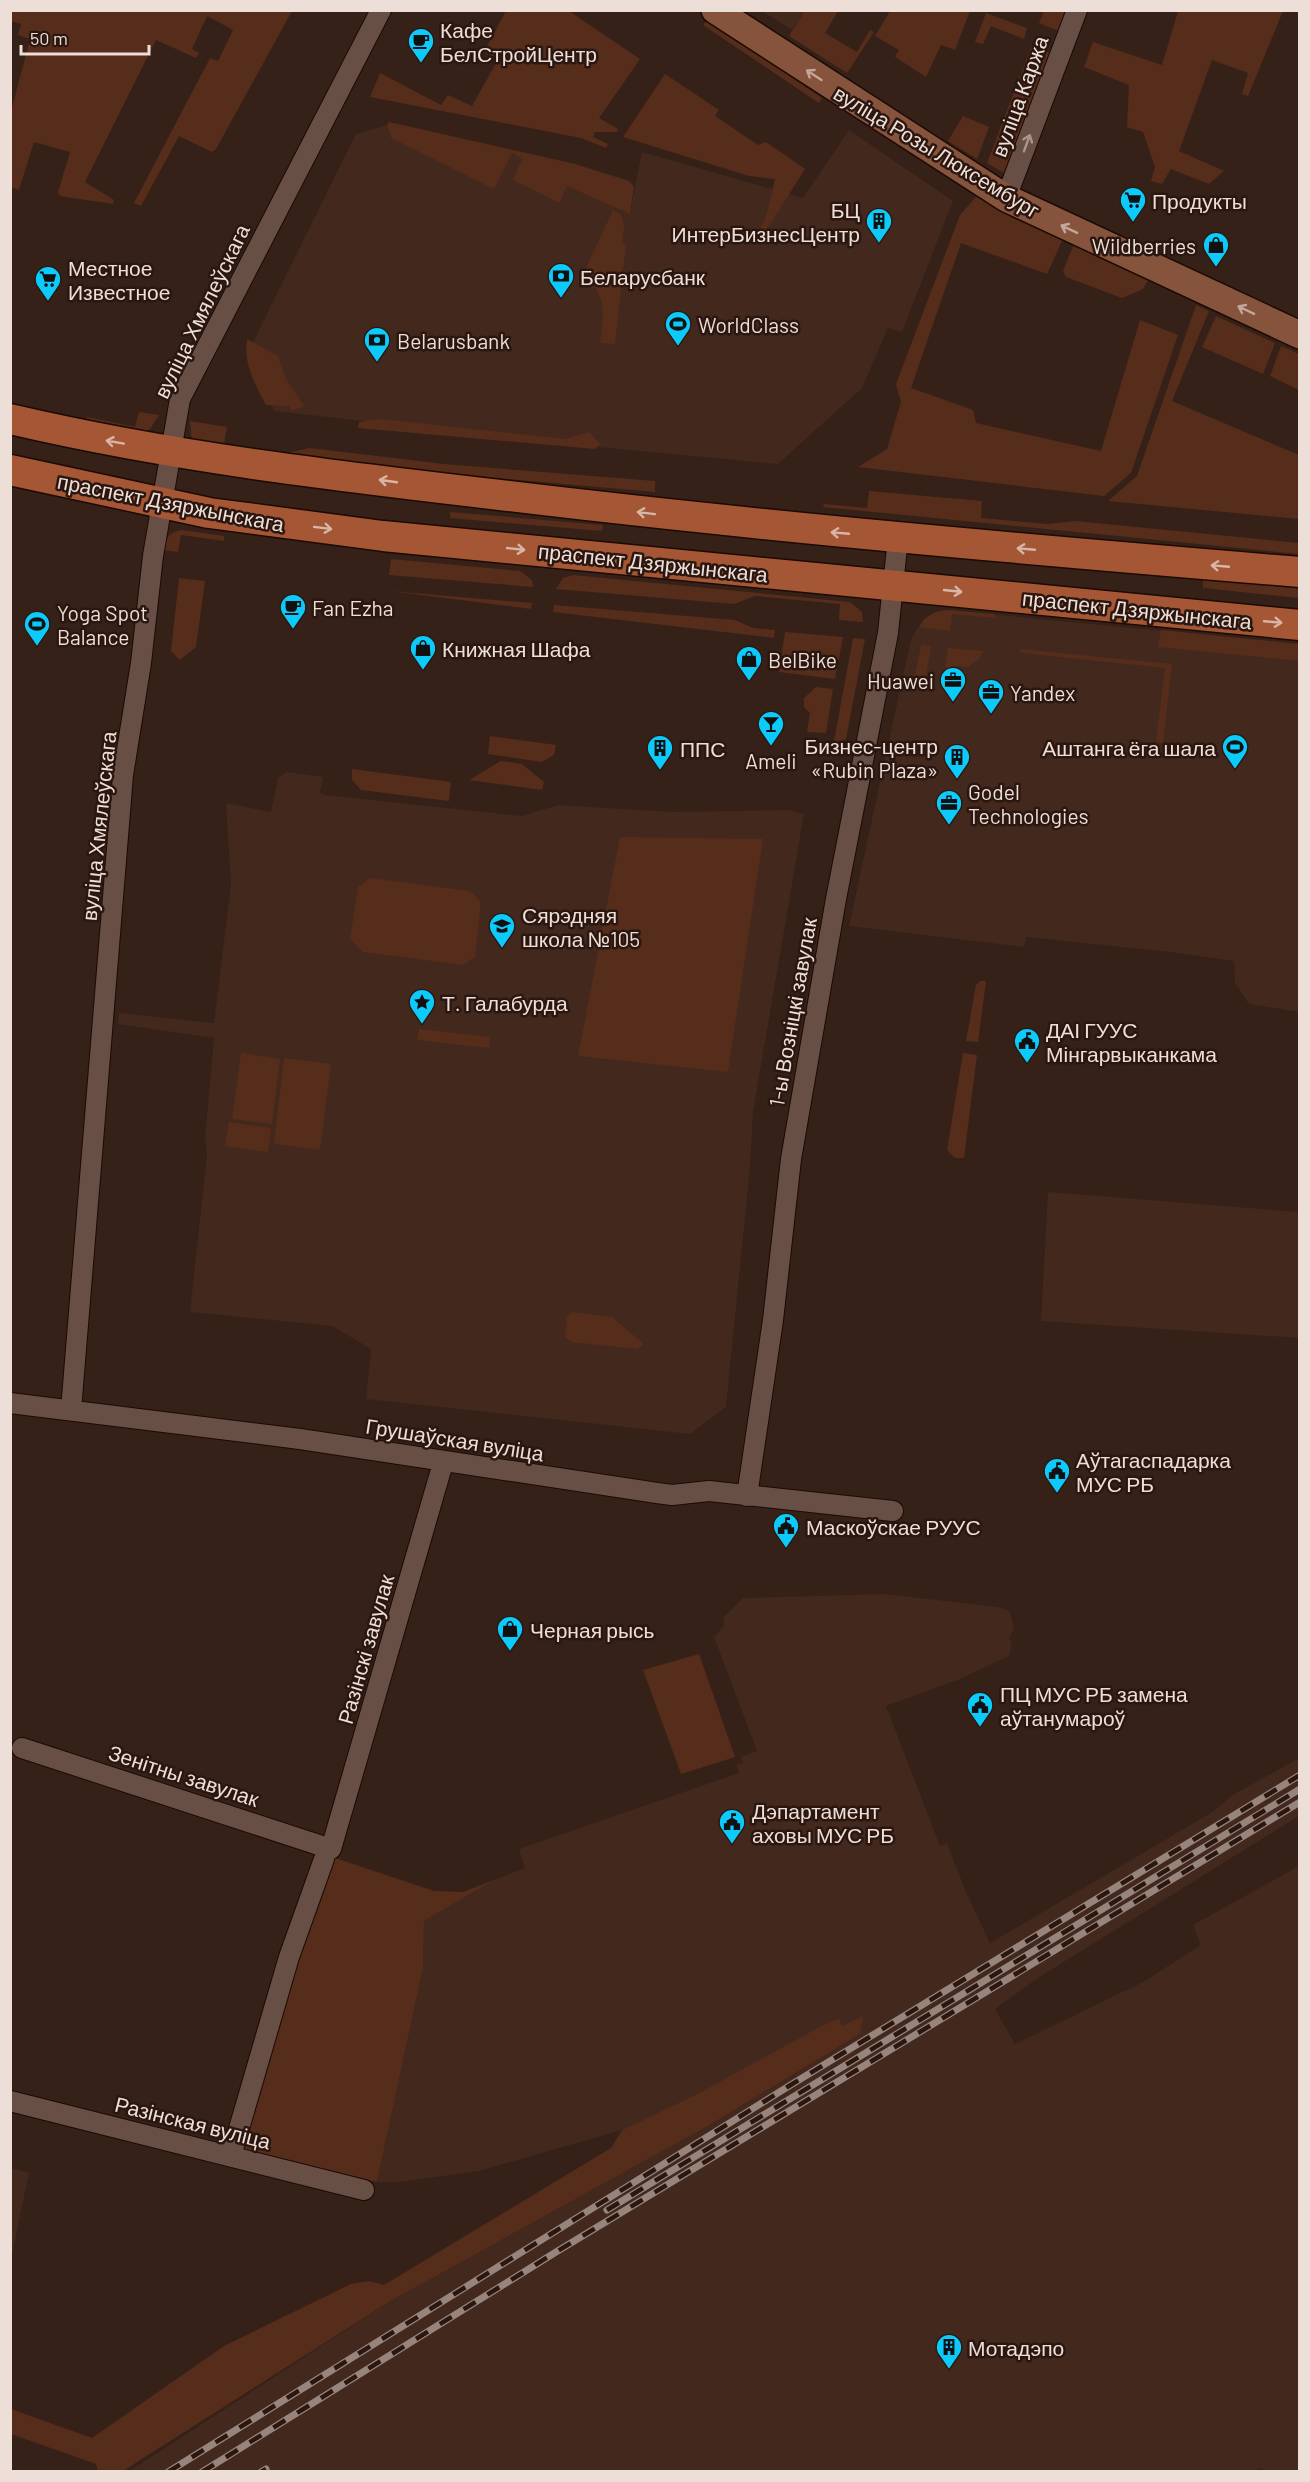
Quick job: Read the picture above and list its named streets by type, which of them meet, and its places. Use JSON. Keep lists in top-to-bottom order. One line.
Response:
{"streets":{"main road":["праспект Дзяржынскага"],"street":["вуліца Каржа","вуліца Розы Люксембург","вуліца Хмялеўскага","1-ы Возніцкі завулак","Грушаўская вуліца","Разінскі завулак","Зенітны завулак","Разінская вуліца"]},"crossings":[["вуліца Каржа","вуліца Розы Люксембург"],["вуліца Хмялеўскага","праспект Дзяржынскага"],["вуліца Хмялеўскага","Грушаўская вуліца"],["праспект Дзяржынскага","1-ы Возніцкі завулак"],["1-ы Возніцкі завулак","Грушаўская вуліца"],["Грушаўская вуліца","Разінскі завулак"],["Разінскі завулак","Зенітны завулак"],["Разінскі завулак","Разінская вуліца"]],"one_way":["вуліца Каржа","вуліца Розы Люксембург"],"places":{"cafe":["Кафе БелСтройЦентр","Fan Ezha"],"supermarket":["Продукты","Местное Известное"],"building":["БЦ ИнтерБизнесЦентр","ППС","Бизнес-центр «Rubin Plaza»","Мотадэпо"],"shop":["Wildberries","Книжная Шафа","BelBike","Черная рысь"],"bank":["Беларусбанк","Belarusbank"],"sports":["WorldClass","Yoga Spot Balance","Аштанга ёга шала"],"office":["Huawei","Yandex","Godel Technologies"],"bar":["Ameli"],"school or university":["Сярэдняя школа №105"],"place":["Т. Галабурда"],"public building":["ДАІ ГУУС Мінгарвыканкама","Аўтагаспадарка МУС РБ","Маскоўскае РУУС","ПЦ МУС РБ замена аўтанумароў","Дэпартамент аховы МУС РБ"]},"scale_bar":"50 m"}
